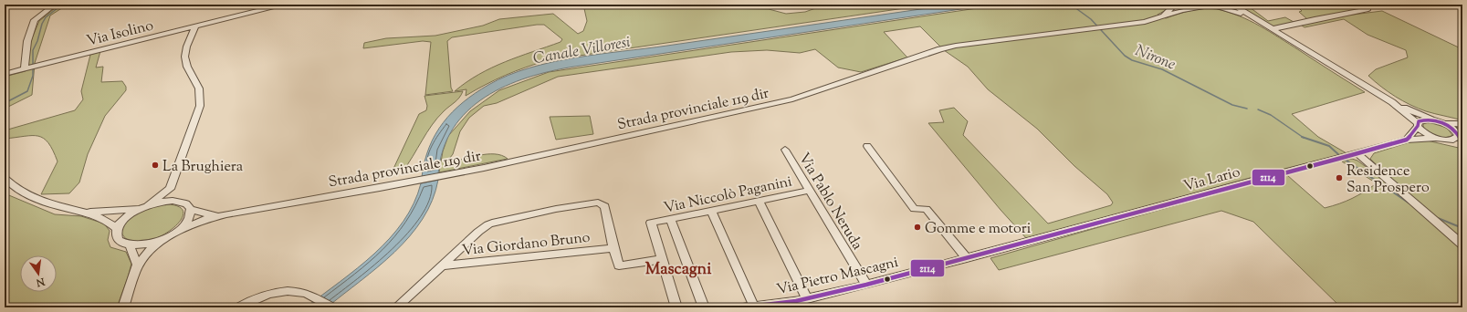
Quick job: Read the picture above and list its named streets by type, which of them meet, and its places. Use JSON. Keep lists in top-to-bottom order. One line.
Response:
{"streets":{"street":["Via Isolino","Strada provinciale 119 dir","Via Lario","Via Niccolò Paganini","Via Pablo Neruda","Via Giordano Bruno","Via Pietro Mascagni"]},"crossings":[["Via Lario","Via Pietro Mascagni"],["Via Niccolò Paganini","Via Pablo Neruda"],["Via Pablo Neruda","Via Pietro Mascagni"]],"districts":["Mascagni"],"water":["Canale Villoresi","Nirone"],"places":["La Brughiera","Residence San Prospero","Gomme e motori"],"lines":["transit line z114"],"north":"bottom"}
